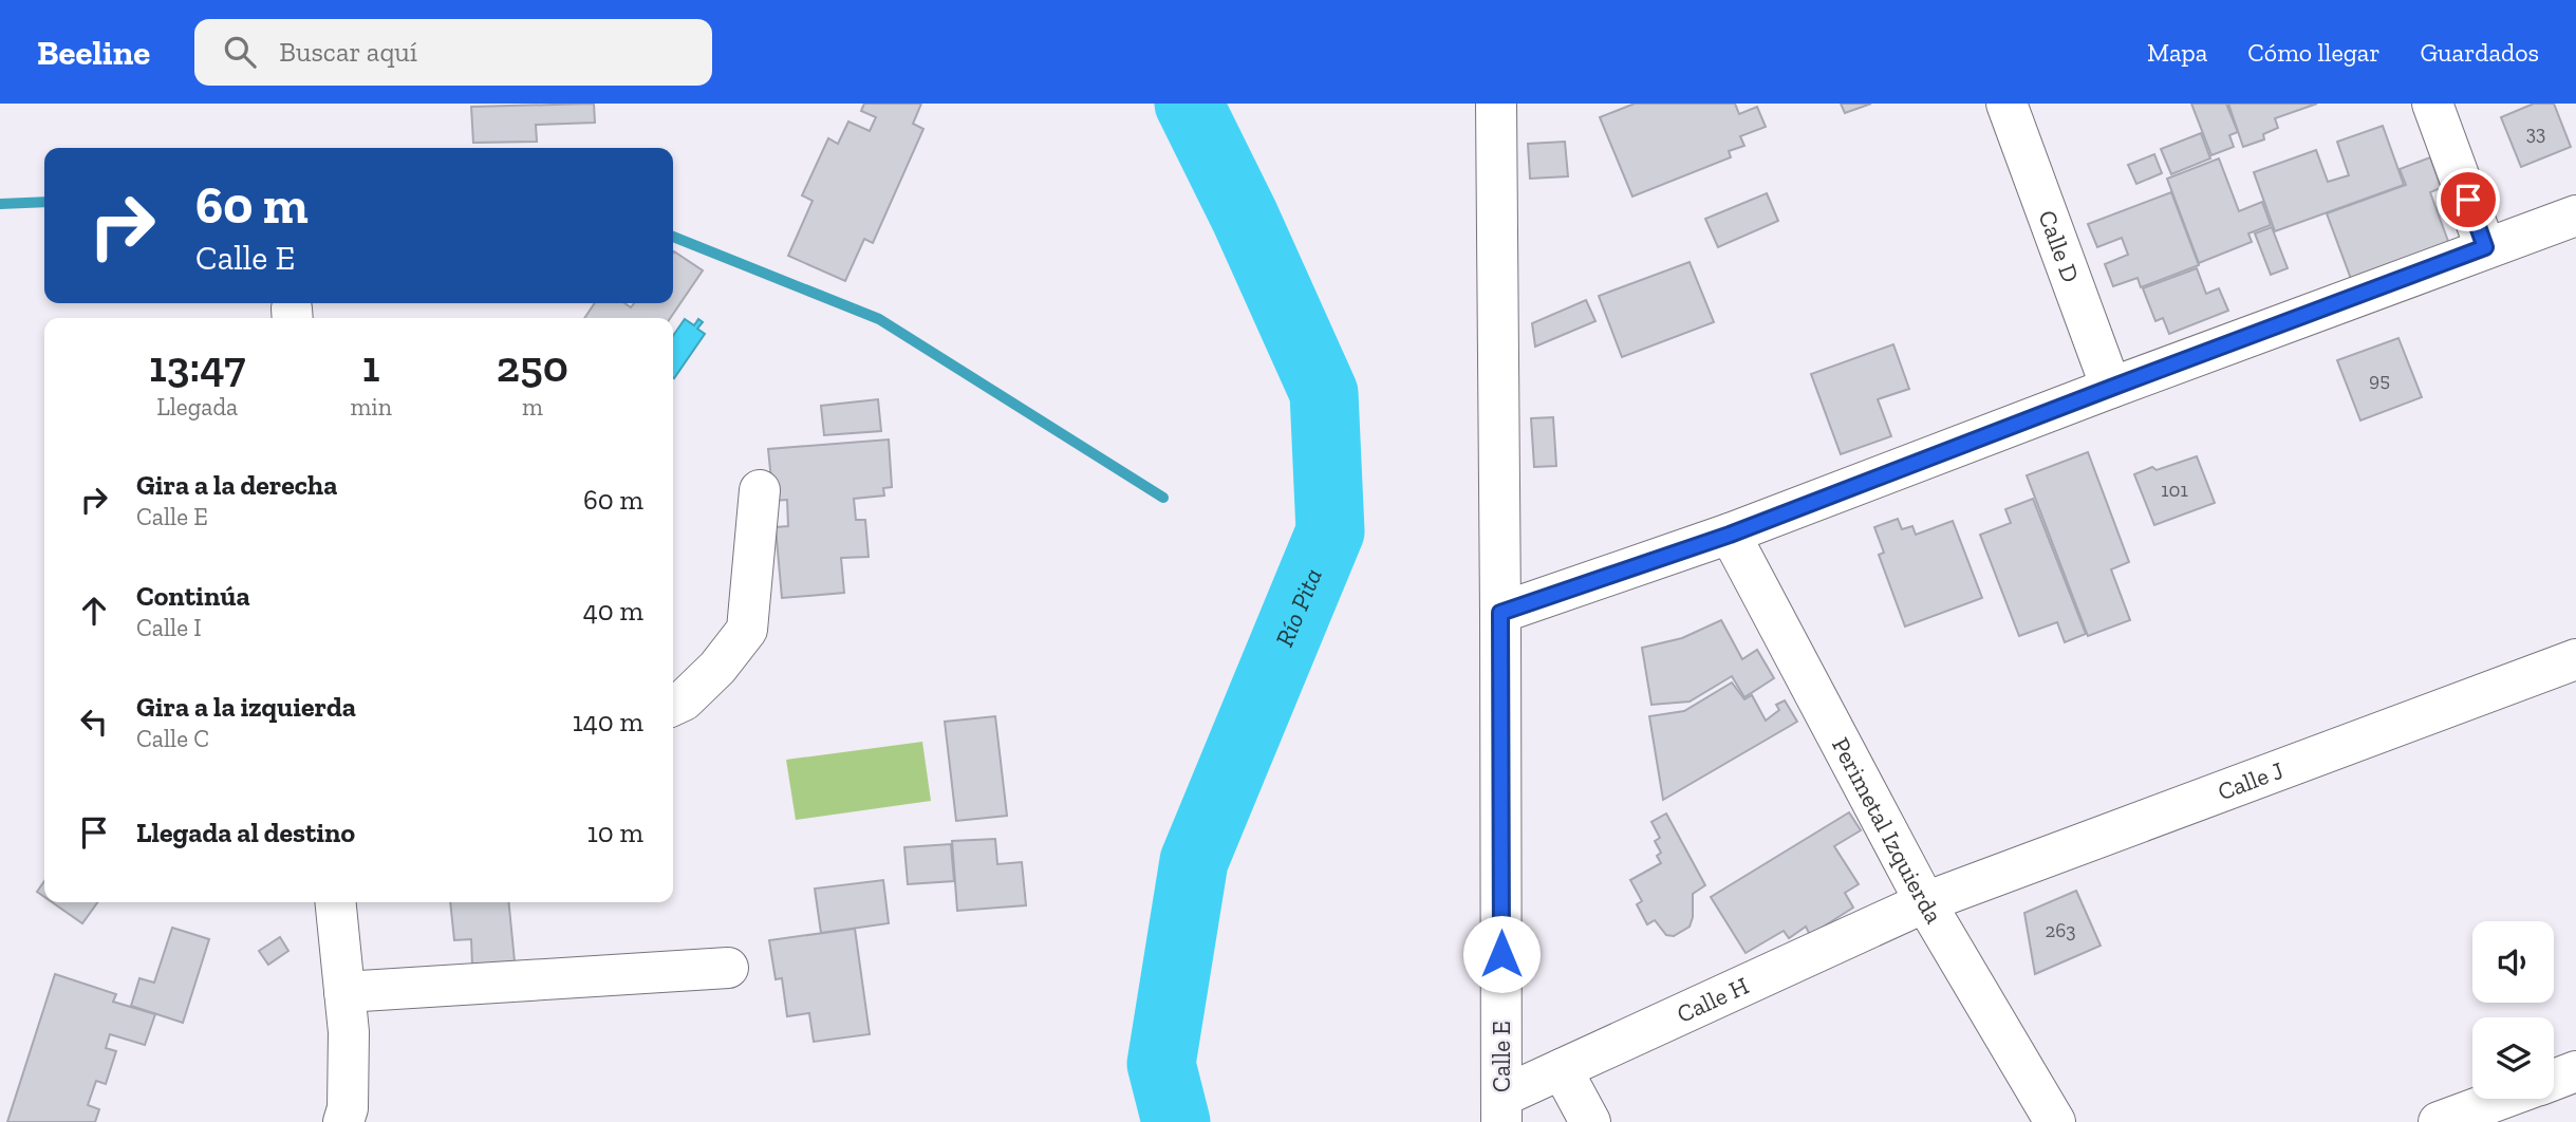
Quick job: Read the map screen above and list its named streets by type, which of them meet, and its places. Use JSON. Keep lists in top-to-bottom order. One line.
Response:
{"streets":{"street":["Calle D","Calle J","Perimetal Izquierda","Calle H","Calle E"]},"crossings":[["Calle J","Perimetal Izquierda"],["Calle J","Calle H"],["Perimetal Izquierda","Calle H"],["Calle H","Calle E"]],"water":["Río Pita"],"house_numbers":["33","95","101","263"],"page":{"header":"Beeline","search":"Buscar aquí","nav":["Mapa","Cómo llegar","Guardados"],"turn":["60 m","Calle E"],"eta":["13:47","Llegada","1","min","250","m"],"list":[{"name":"Gira a la derecha","note":"Calle E","value":"60 m"},{"name":"Continúa","note":"Calle I","value":"40 m"},{"name":"Gira a la izquierda","note":"Calle C","value":"140 m"},{"name":"Llegada al destino","value":"10 m"}]}}
